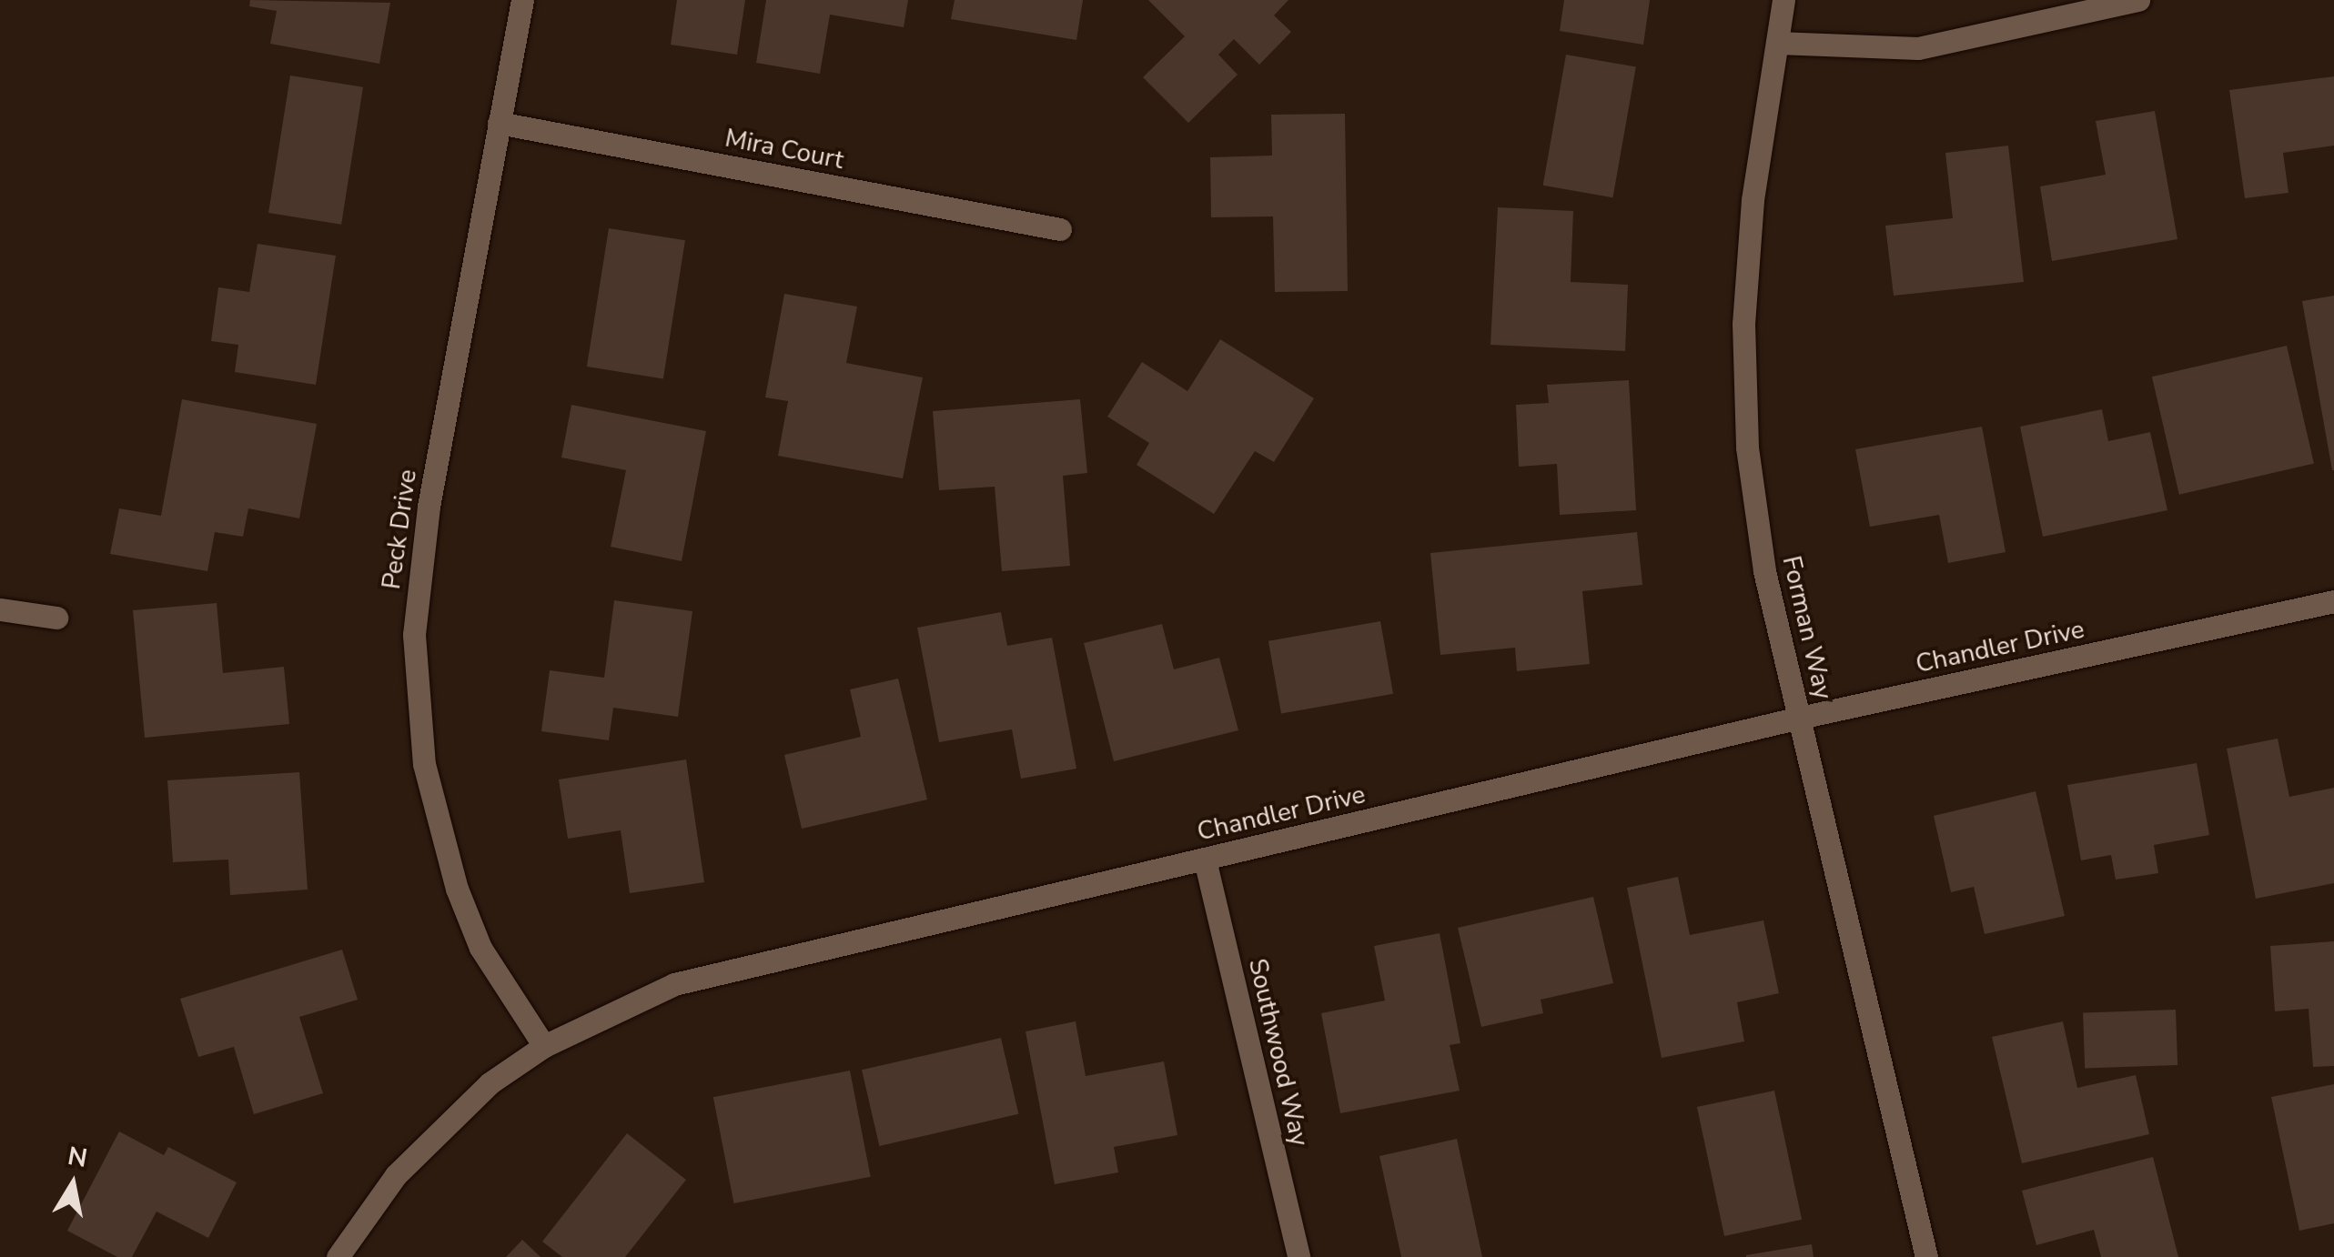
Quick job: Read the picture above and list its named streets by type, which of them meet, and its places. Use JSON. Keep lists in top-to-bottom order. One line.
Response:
{"streets":{"street":["Mira Court","Peck Drive","Forman Way","Chandler Drive","Southwood Way"]},"crossings":[["Mira Court","Peck Drive"],["Peck Drive","Chandler Drive"],["Forman Way","Chandler Drive"],["Chandler Drive","Southwood Way"]],"north":"top"}
